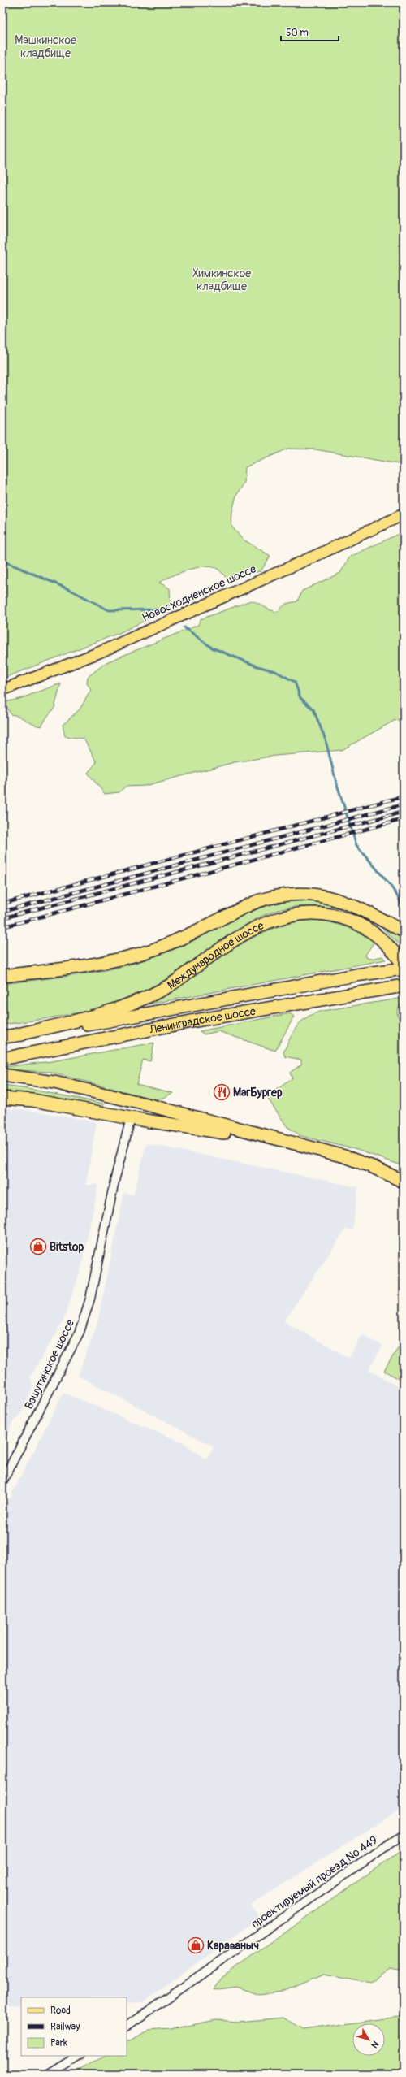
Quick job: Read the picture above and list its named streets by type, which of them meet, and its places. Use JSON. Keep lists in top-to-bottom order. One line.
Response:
{"streets":{"highway":["Международное шоссе","Ленинградское шоссе"],"main road":["Новосходненское шоссе"],"street":["Вашутинское шоссе","проектируемый проезд № 449"]},"crossings":[["Международное шоссе","Ленинградское шоссе"]],"parks":["Машкинское кладбище","Химкинское кладбище"],"places":{"restaurant":["МагБургер"],"shop":["Bitstop","Караваныч"]},"legend":["Road","Railway","Park"],"scale_bar":"50 m","north":"bottom right"}
